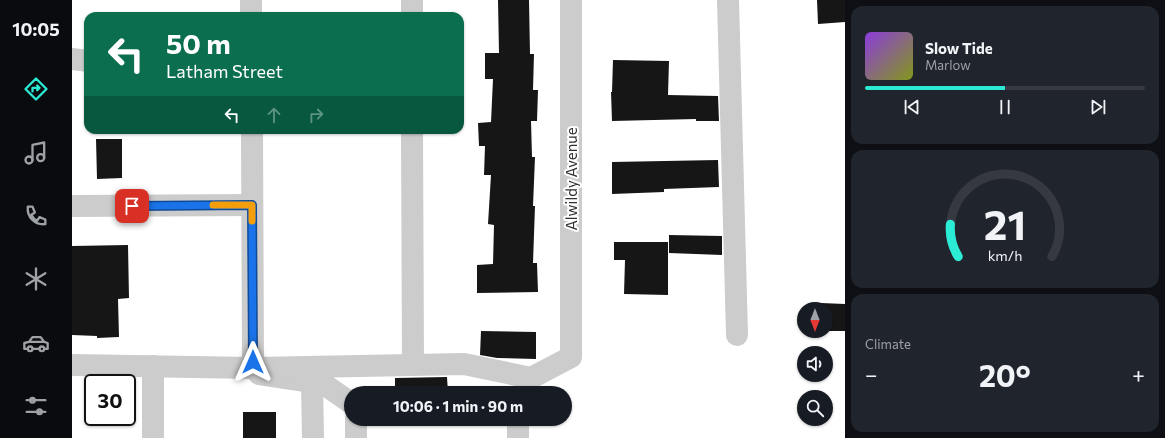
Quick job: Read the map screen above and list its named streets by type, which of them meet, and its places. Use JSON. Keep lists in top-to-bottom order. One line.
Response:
{"streets":{"street":["Alwildy Avenue"]},"north":"bottom","page":{"tabs":"10:05","turn":["50 m","Latham Street"],"song":["Slow Tide","Marlow"],"tile":"Climate","heat":["−","20°","+"],"limit":"30","trip":"10:06 · 1 min · 90 m","gauge":["21","km/h"]}}
